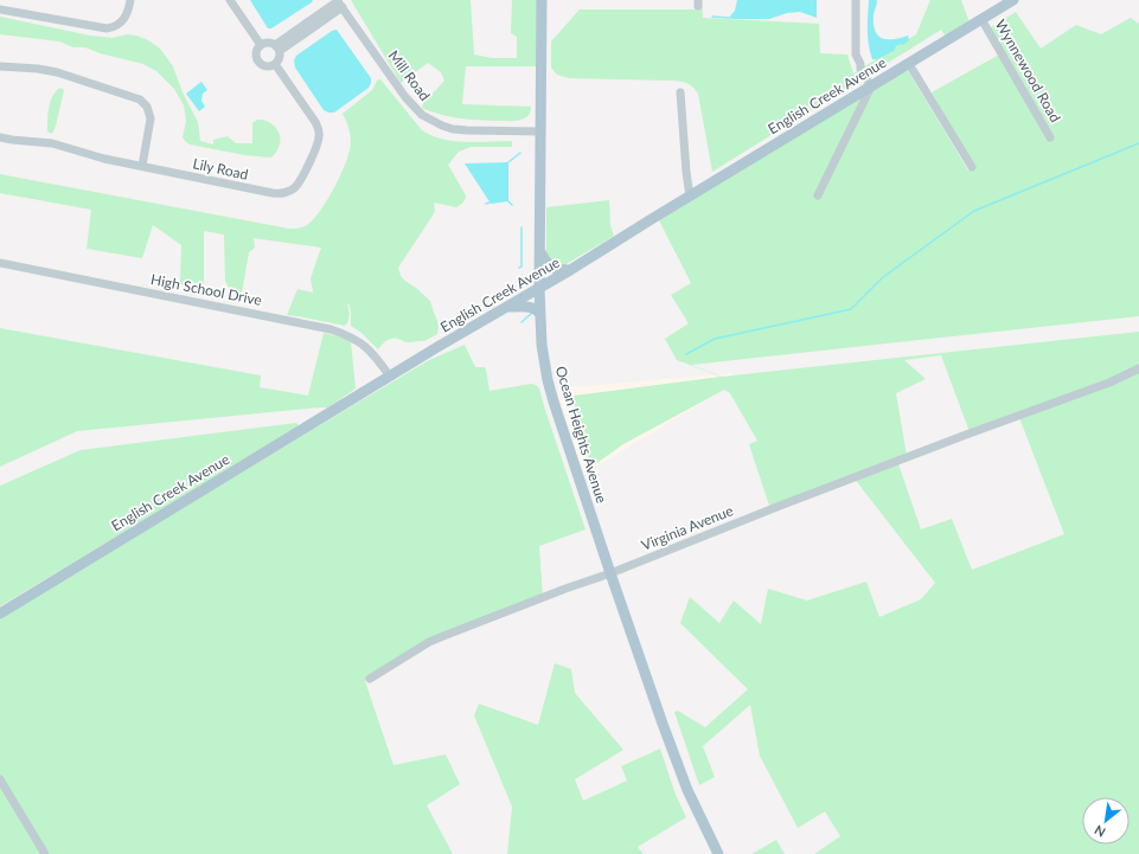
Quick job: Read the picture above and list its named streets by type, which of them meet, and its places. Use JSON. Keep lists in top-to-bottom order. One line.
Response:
{"streets":{"main road":["English Creek Avenue","Ocean Heights Avenue"],"street":["Wynnewood Road","Mill Road","Lily Road","High School Drive","Virginia Avenue"]},"crossings":[["Wynnewood Road","English Creek Avenue"],["Mill Road","Ocean Heights Avenue"],["English Creek Avenue","High School Drive"],["English Creek Avenue","Ocean Heights Avenue"],["Ocean Heights Avenue","Virginia Avenue"]],"north":"bottom left"}
